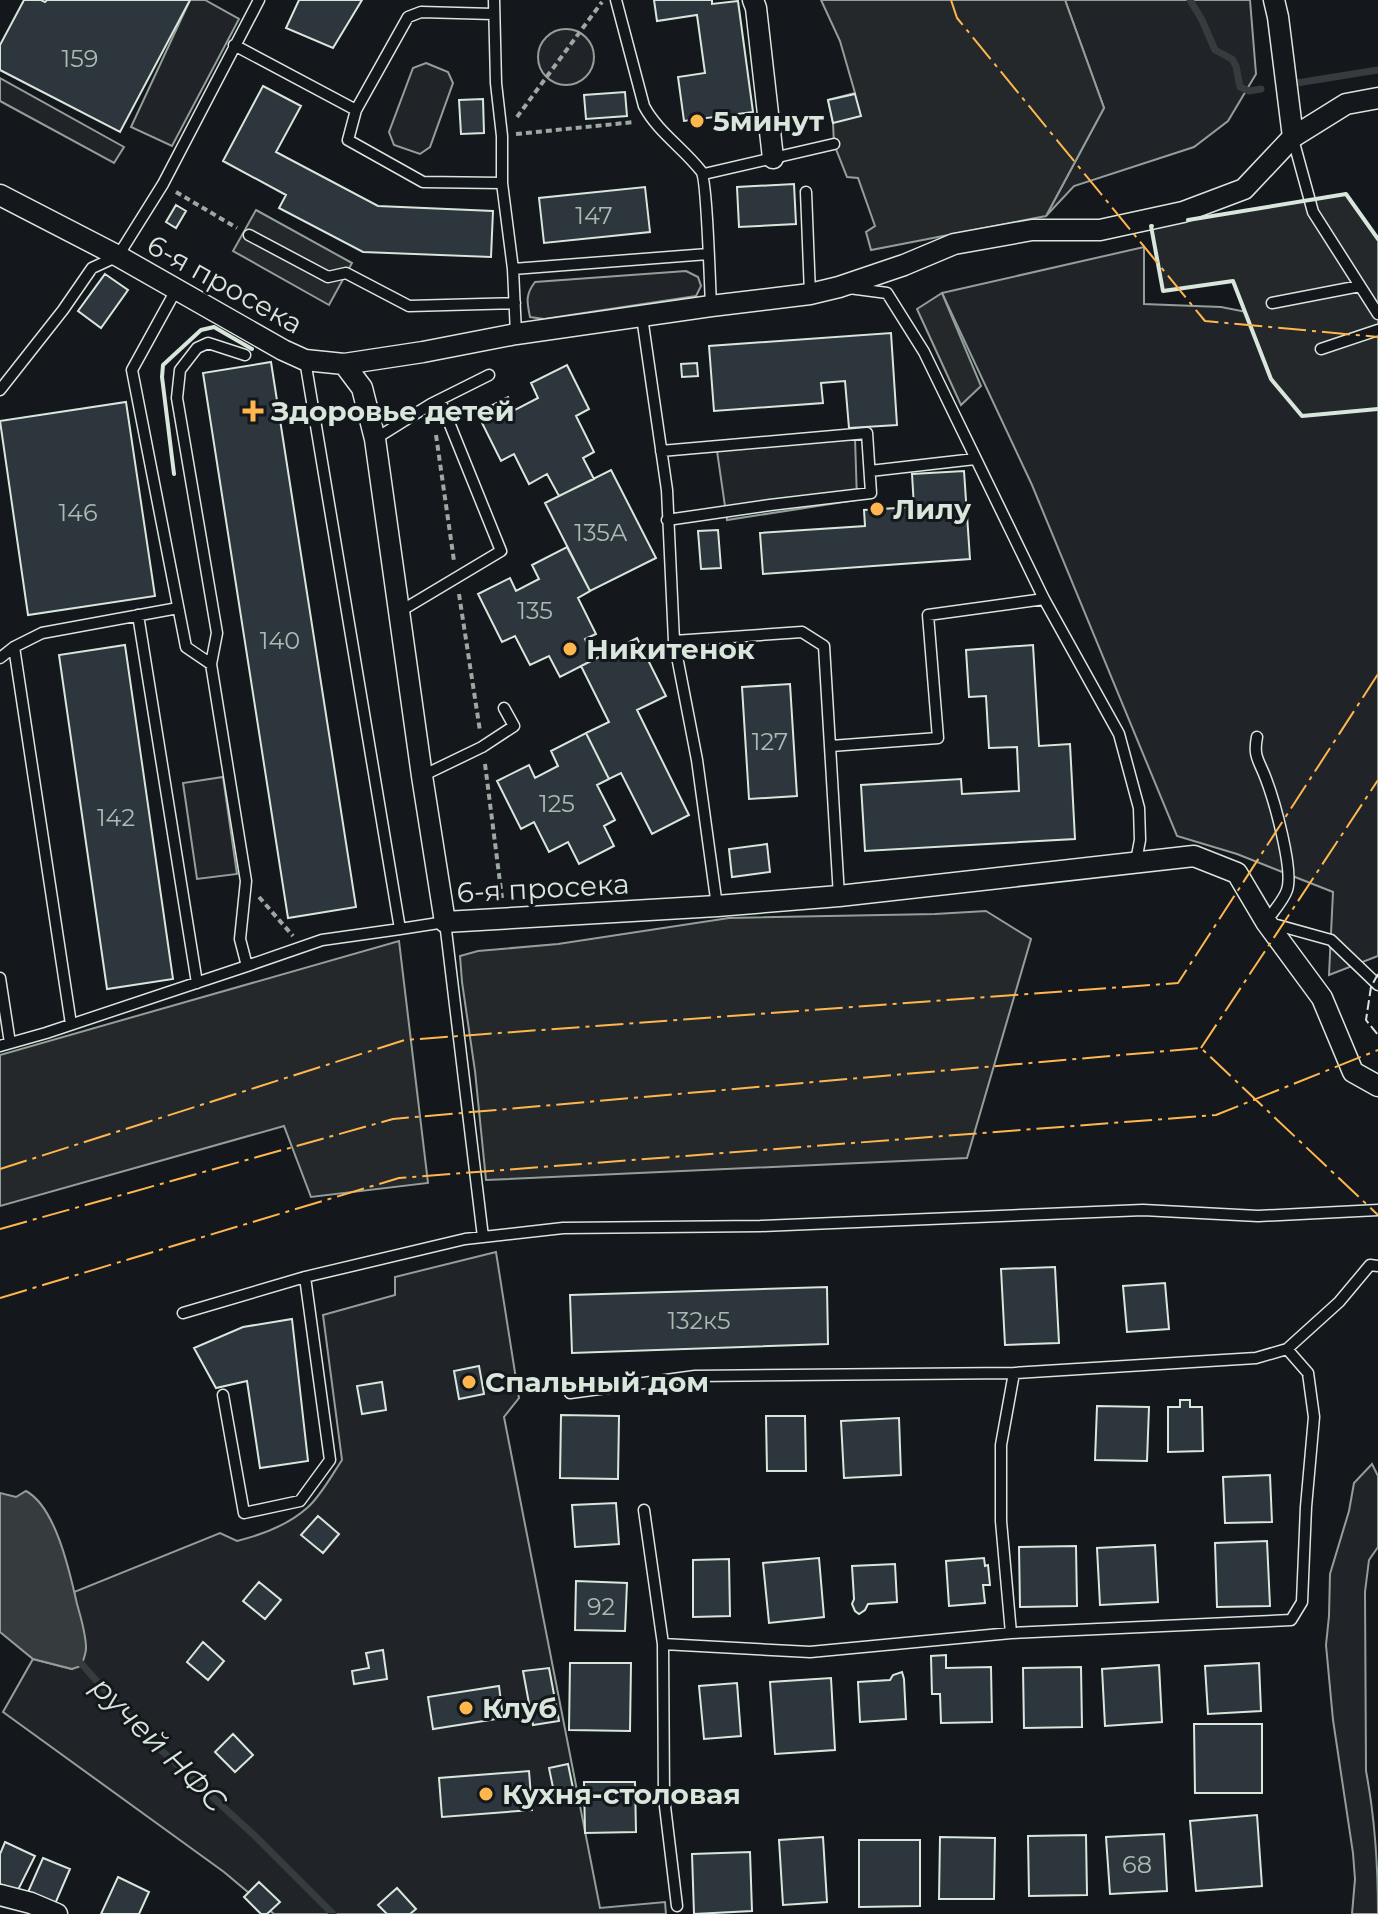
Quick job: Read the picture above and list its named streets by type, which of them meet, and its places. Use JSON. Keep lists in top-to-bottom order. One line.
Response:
{"streets":{"street":["6-я просека"]},"water":["ручей НФС"],"places":{"other":["5минут","Лилу","Никитенок","Спальный дом","Клуб","Кухня-столовая"],"health":["Здоровье детей"]},"house_numbers":["159","147","146","135А","135","140","127","125","142","132к5","92","68"]}
